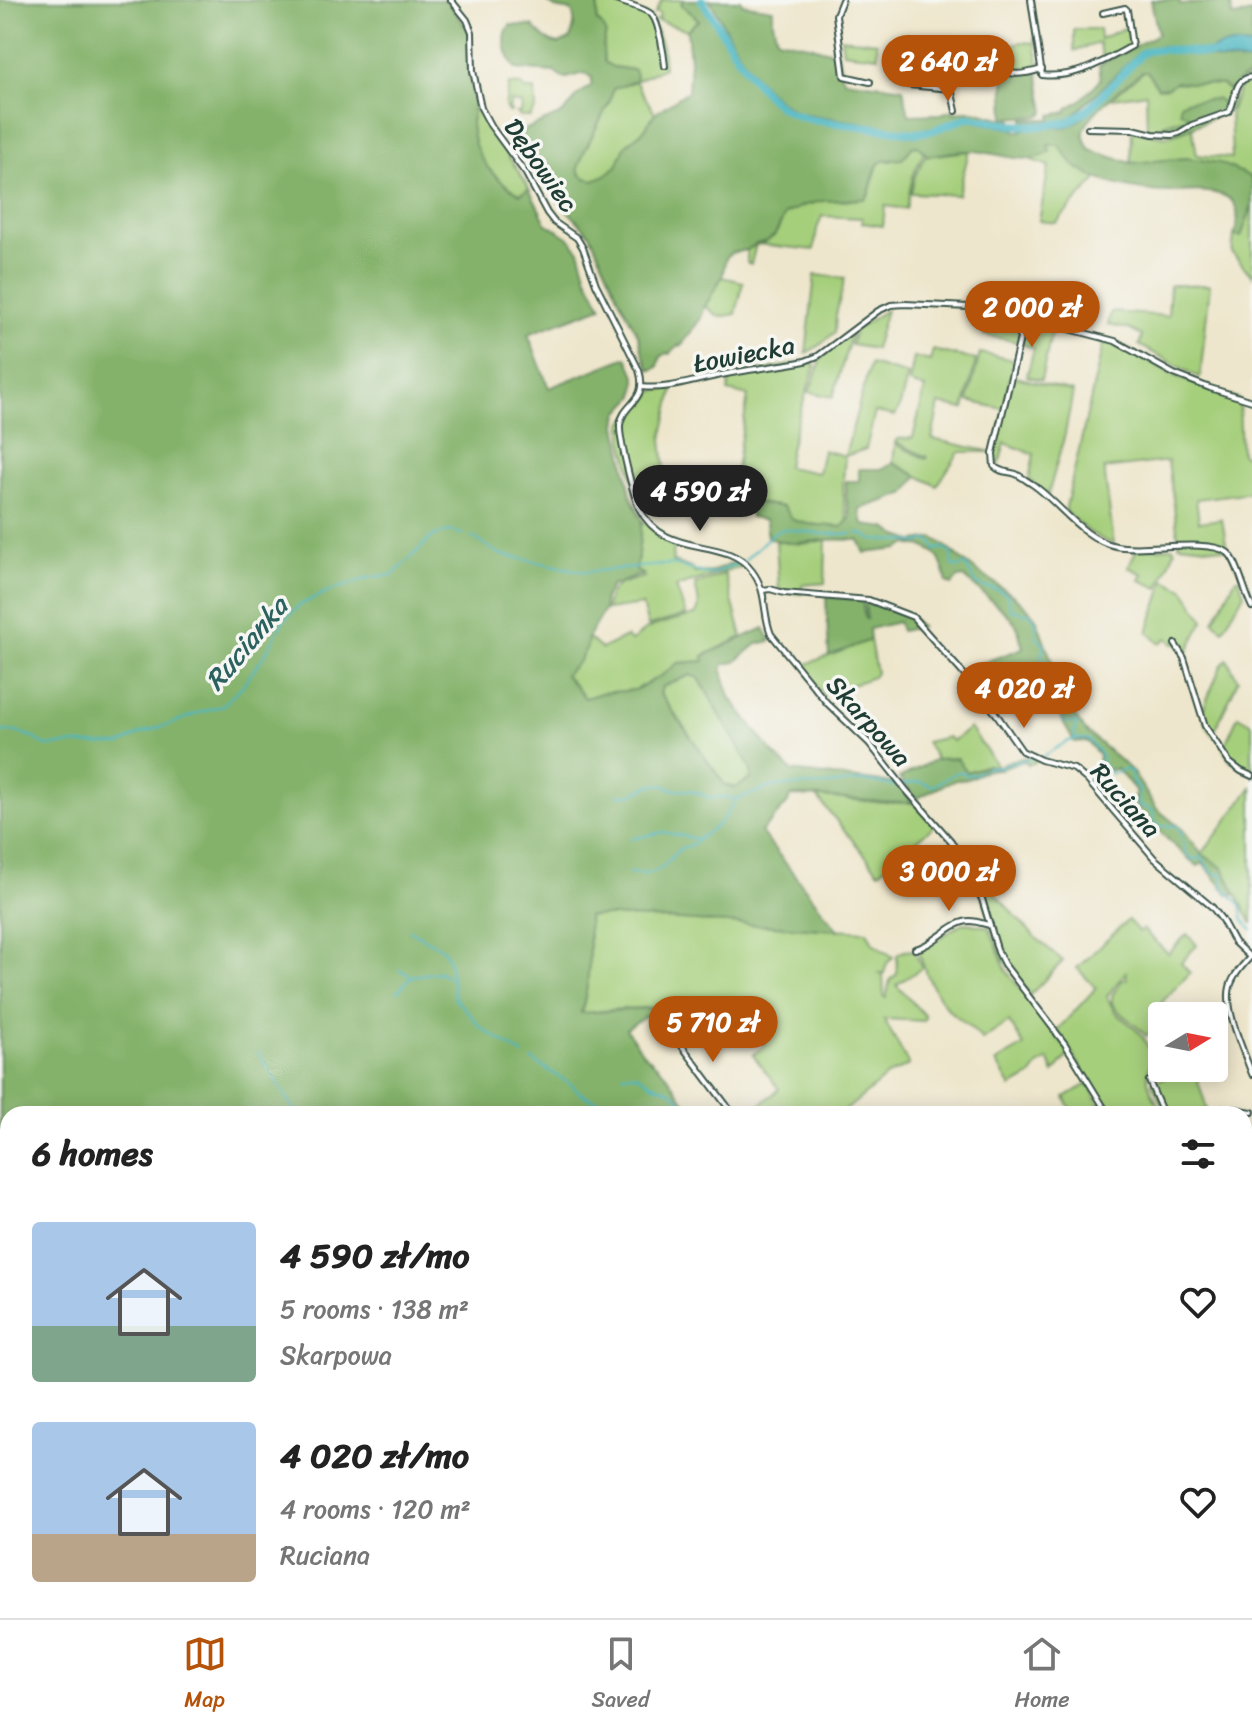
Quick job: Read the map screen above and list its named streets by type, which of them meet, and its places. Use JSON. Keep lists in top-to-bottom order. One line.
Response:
{"streets":{"street":["Dębowiec","Łowiecka","Skarpowa","Ruciana"]},"crossings":[["Dębowiec","Łowiecka"],["Dębowiec","Skarpowa"],["Łowiecka","Skarpowa"],["Skarpowa","Ruciana"]],"water":["Rucianka"],"north":"right","page":{"price":["2 640 zł","2 000 zł","4 590 zł","4 020 zł","3 000 zł","5 710 zł"],"heading":"6 homes","list":[{"name":"4 590 zł/mo","note":"5 rooms · 138 m² · Skarpowa"},{"name":"4 020 zł/mo","note":"4 rooms · 120 m² · Ruciana"}],"tabs":["Map","Saved","Home"]}}
